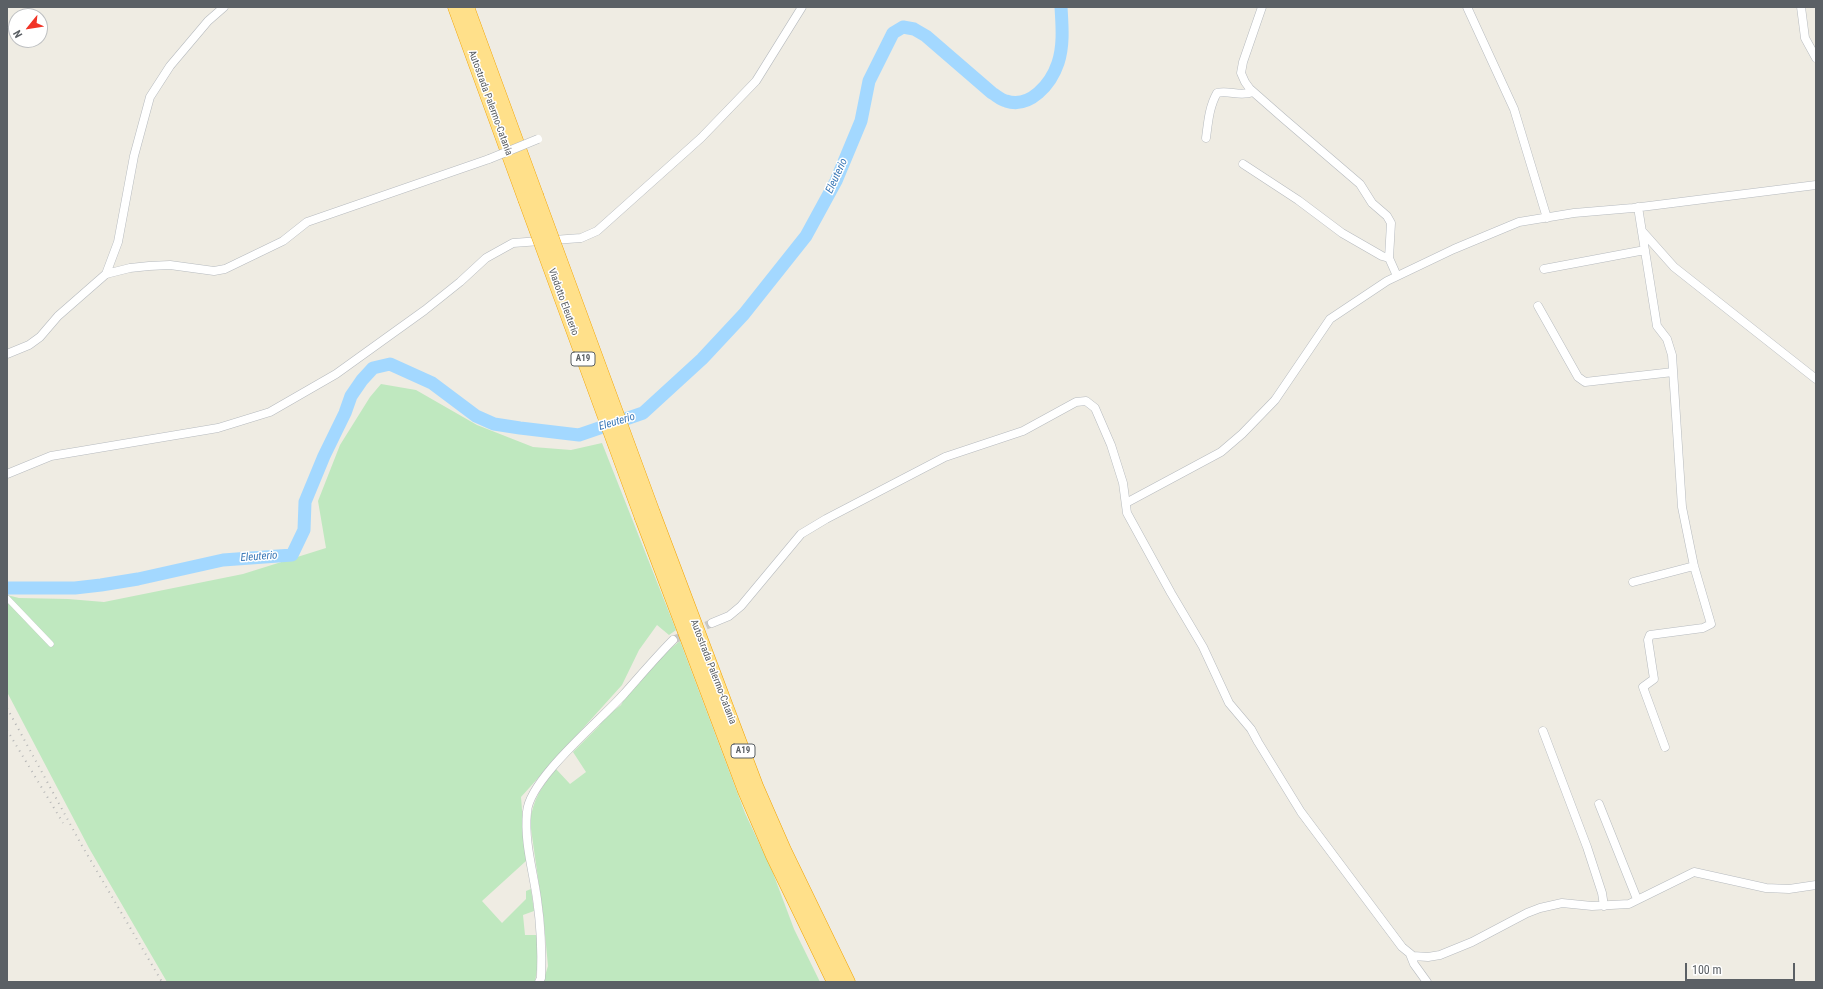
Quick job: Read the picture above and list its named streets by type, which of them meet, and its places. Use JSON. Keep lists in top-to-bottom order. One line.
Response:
{"streets":{"highway":["Autostrada Palermo-Catania","Viadotto Eleuterio","A19"]},"crossings":[["Autostrada Palermo-Catania","Viadotto Eleuterio"]],"water":["Eleuterio"],"scale_bar":"100 m","north":"bottom left"}
